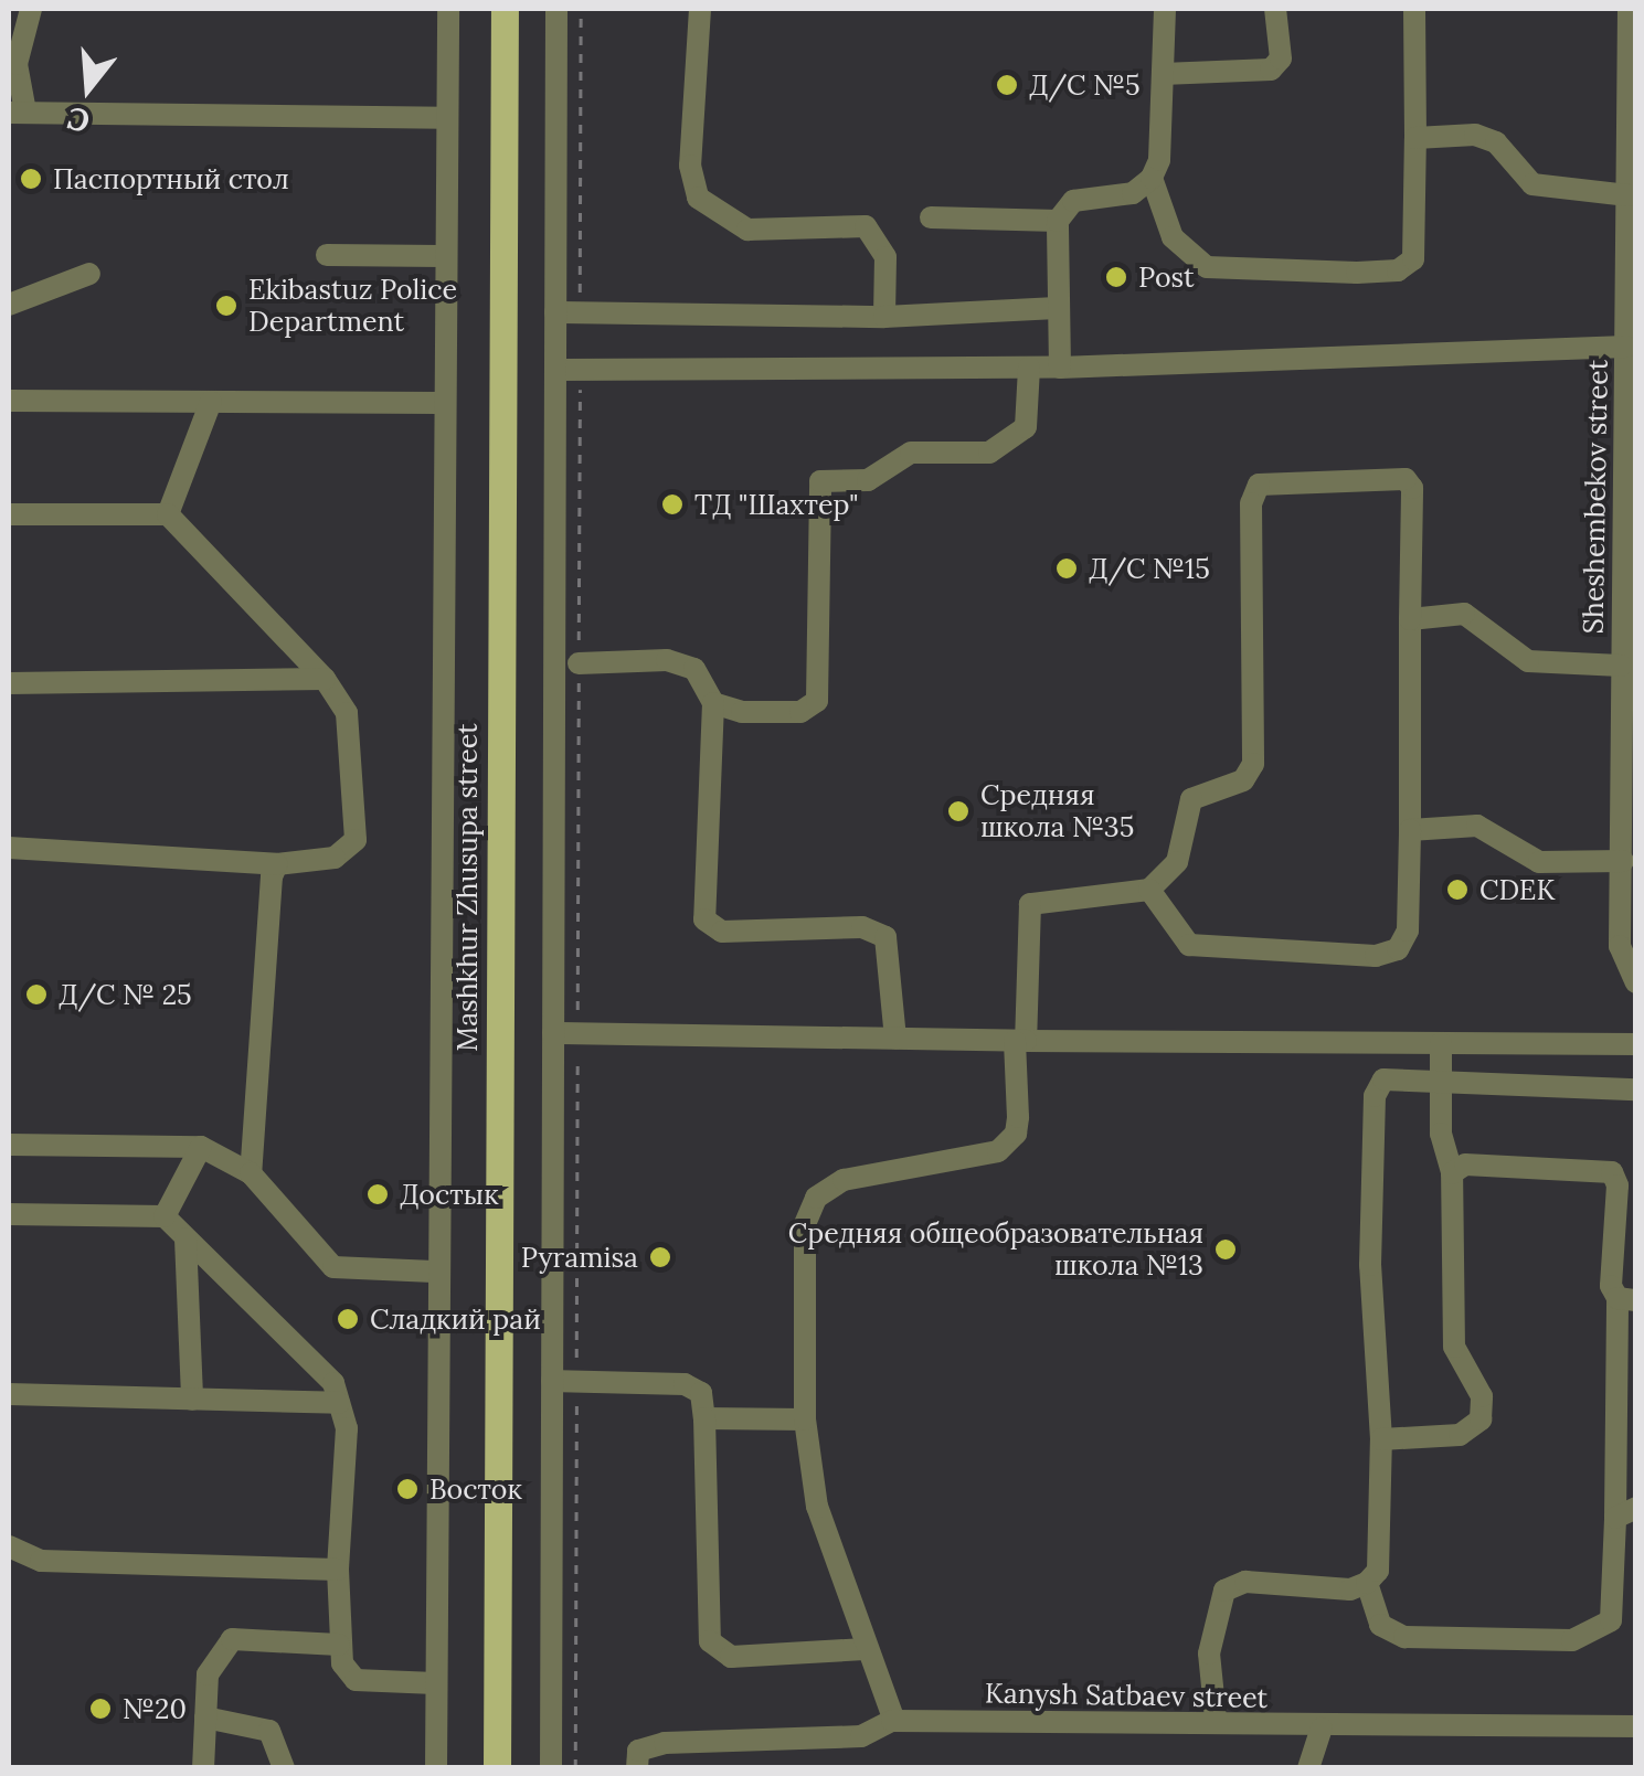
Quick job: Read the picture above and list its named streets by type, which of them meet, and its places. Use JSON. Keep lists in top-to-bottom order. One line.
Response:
{"streets":{"main road":["Mashkhur Zhusupa street"],"street":["Sheshembekov street","Kanysh Satbaev street"]},"places":["Д/С №5","Паспортный стол","Post","Ekibastuz Police Department","ТД \"Шахтер\"","Д/С №15","Средняя школа №35","CDEK","Д/С № 25","Достык","Средняя общеобразовательная школа №13","Pyramisa","Сладкий рай","Восток","№20"],"north":"bottom"}
